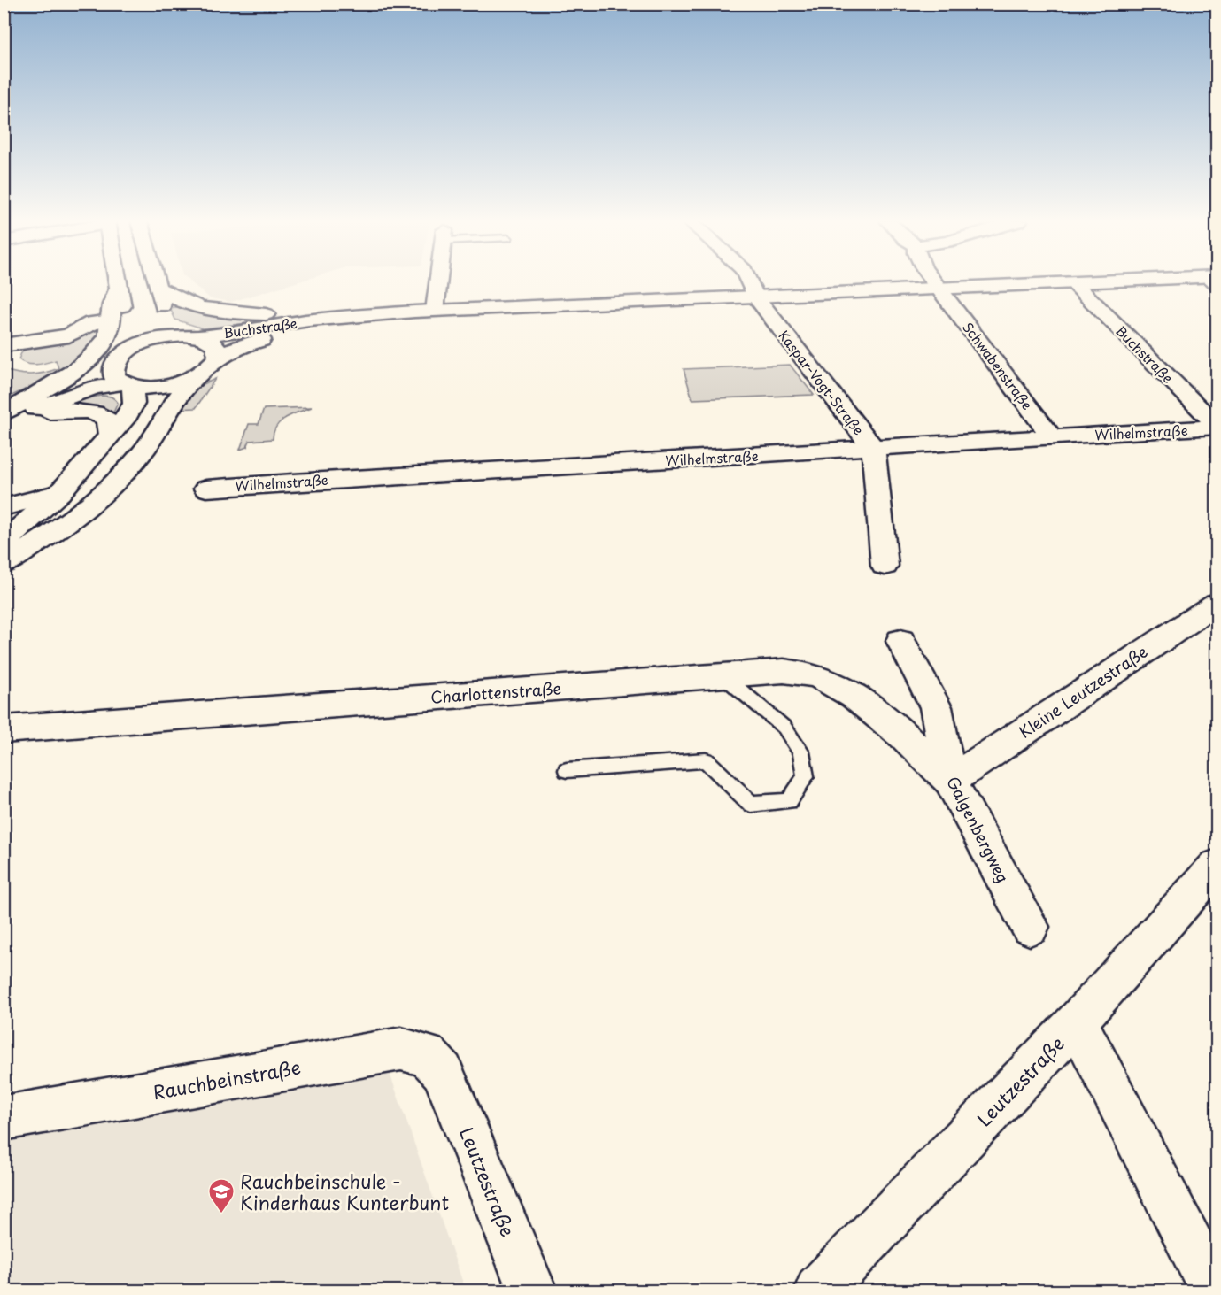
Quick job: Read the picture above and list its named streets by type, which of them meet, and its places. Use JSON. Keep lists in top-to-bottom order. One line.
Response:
{"streets":{"street":["Buchstraße","Schwabenstraße","Kaspar-Vogt-Straße","Wilhelmstraße","Kleine Leutzestraße","Charlottenstraße","Galgenbergweg","Rauchbeinstraße","Leutzestraße"]},"crossings":[["Buchstraße","Schwabenstraße"],["Buchstraße","Kaspar-Vogt-Straße"],["Buchstraße","Wilhelmstraße"],["Schwabenstraße","Wilhelmstraße"],["Kaspar-Vogt-Straße","Wilhelmstraße"],["Kleine Leutzestraße","Charlottenstraße"],["Kleine Leutzestraße","Galgenbergweg"],["Charlottenstraße","Galgenbergweg"],["Rauchbeinstraße","Leutzestraße"]],"places":{"school or university":["Rauchbeinschule - Kinderhaus Kunterbunt"]}}
